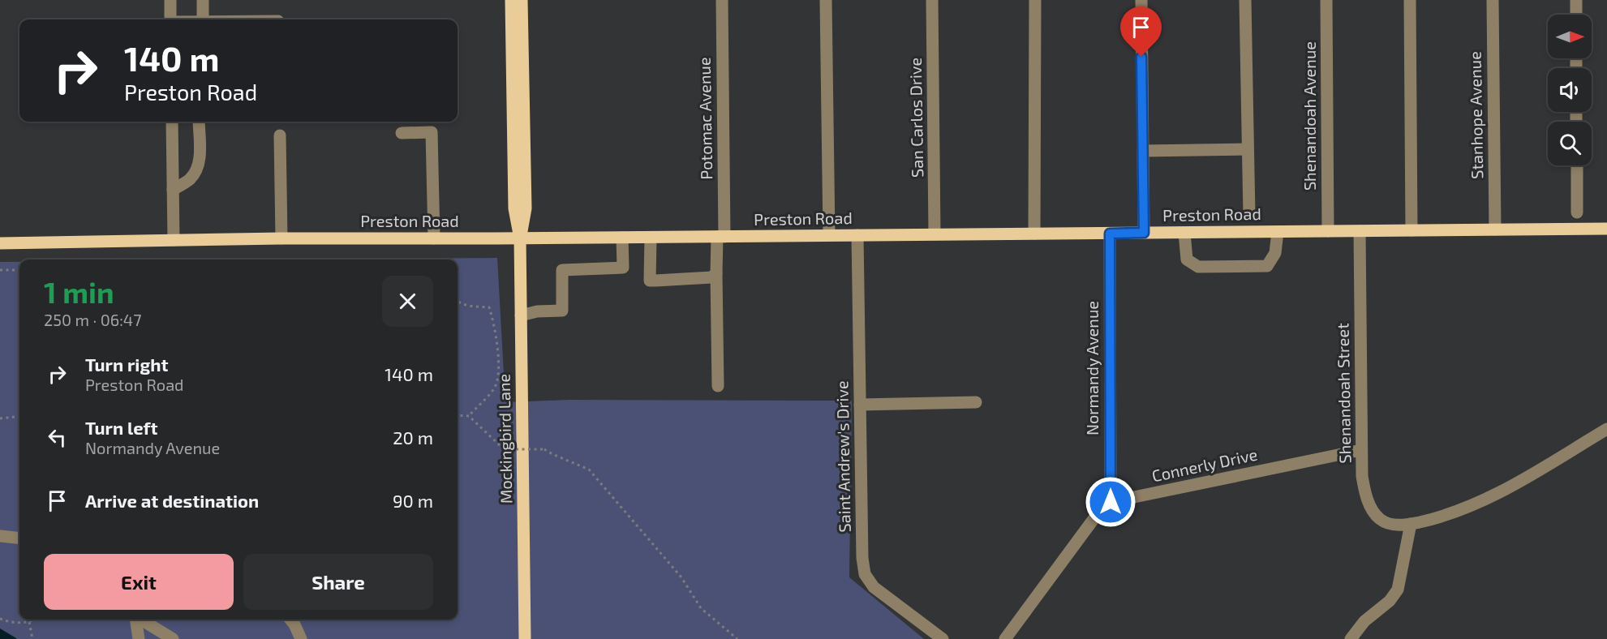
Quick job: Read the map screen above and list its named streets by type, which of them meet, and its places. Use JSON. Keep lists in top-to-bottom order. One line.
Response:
{"streets":{"main road":["Preston Road","Mockingbird Lane"],"street":["Stanhope Avenue","Shenandoah Avenue","San Carlos Drive","Potomac Avenue","Normandy Avenue","Shenandoah Street","Saint Andrew's Drive","Connerly Drive"]},"crossings":[["Stanhope Avenue","Preston Road"],["Shenandoah Avenue","Preston Road"],["San Carlos Drive","Preston Road"],["Potomac Avenue","Preston Road"],["Preston Road","Normandy Avenue"],["Preston Road","Shenandoah Street"],["Preston Road","Mockingbird Lane"],["Preston Road","Saint Andrew's Drive"],["Normandy Avenue","Connerly Drive"],["Shenandoah Street","Connerly Drive"]],"north":"right","page":{"turn":["140 m","Preston Road"],"heading":["1 min","250 m · 06:47"],"list":[{"name":"Turn right","note":"Preston Road","value":"140 m"},{"name":"Turn left","note":"Normandy Avenue","value":"20 m"},{"name":"Arrive at destination","value":"90 m"}],"buttons":["Exit","Share"]}}
